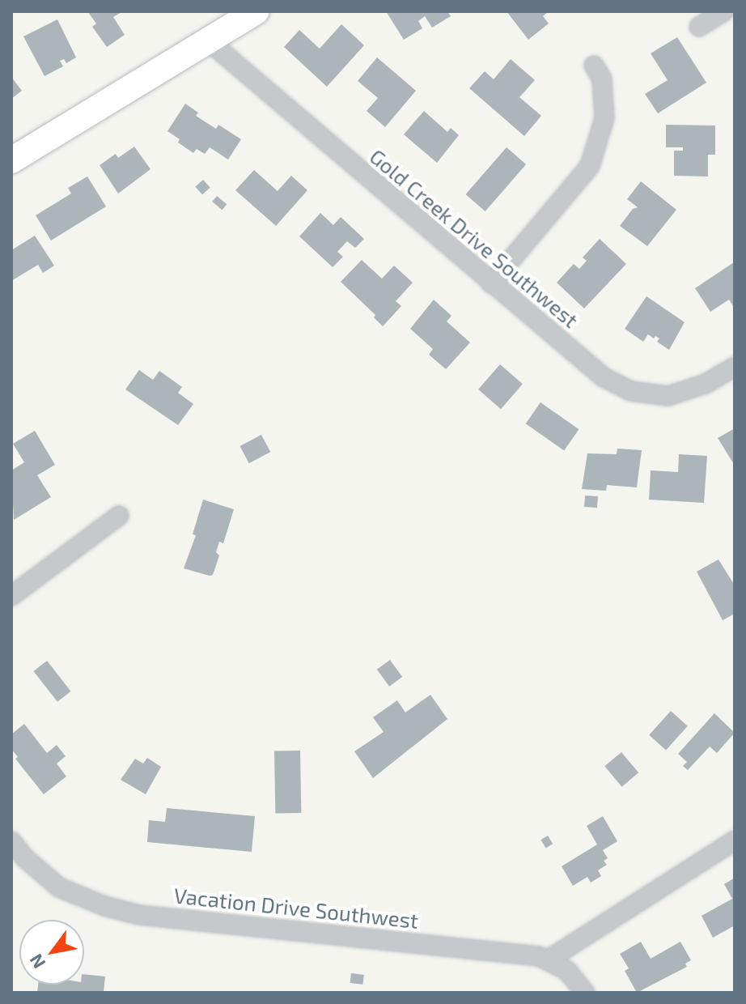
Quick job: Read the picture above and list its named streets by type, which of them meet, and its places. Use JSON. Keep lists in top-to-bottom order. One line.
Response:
{"streets":{"street":["Gold Creek Drive Southwest","Vacation Drive Southwest"]},"north":"bottom left"}
